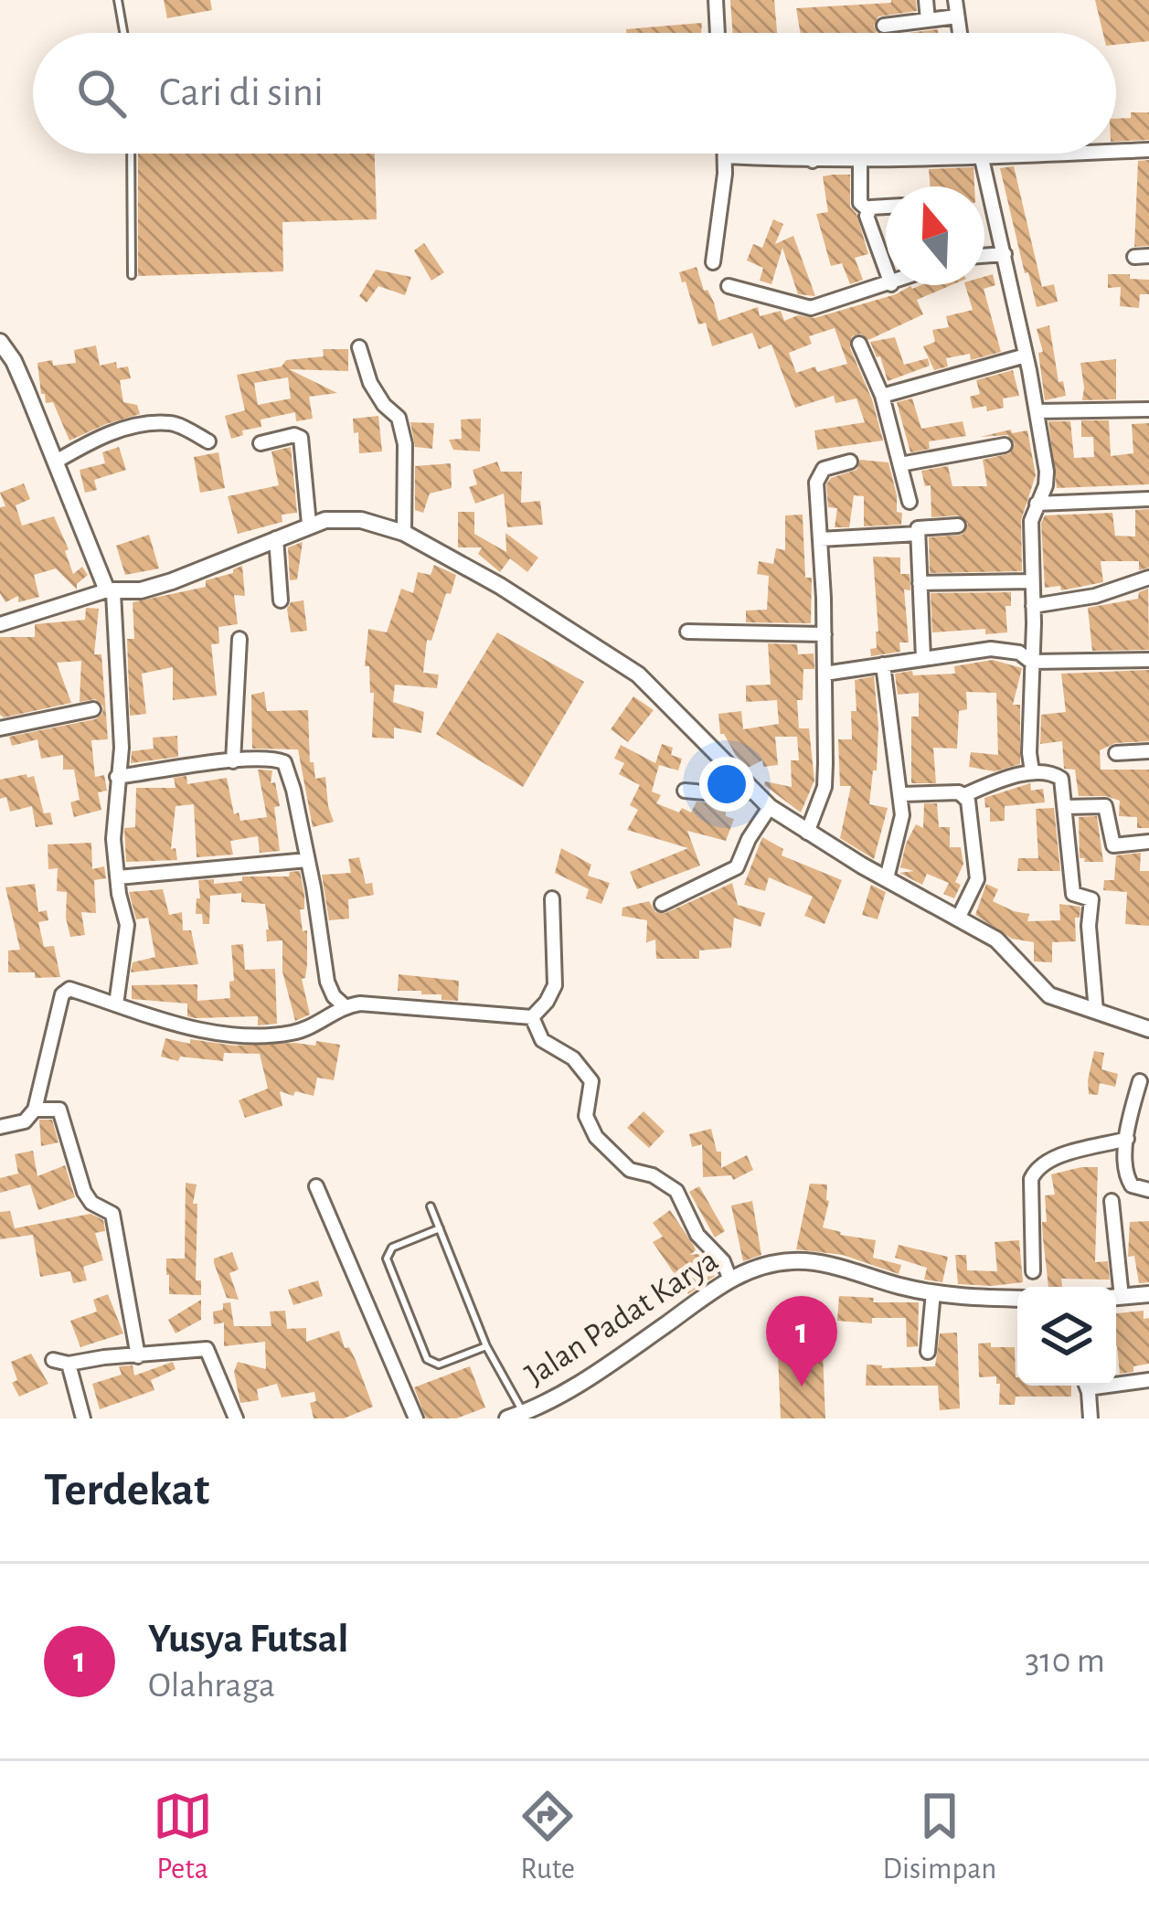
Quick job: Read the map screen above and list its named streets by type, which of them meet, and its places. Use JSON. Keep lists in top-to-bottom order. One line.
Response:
{"streets":{"street":["Jalan Padat Karya"]},"north":"top","page":{"search":"Cari di sini","pins":"1","heading":"Terdekat","list":[{"mark":"1","name":"Yusya Futsal","note":"Olahraga","value":"310 m"}],"nav":["Peta","Rute","Disimpan"]}}
